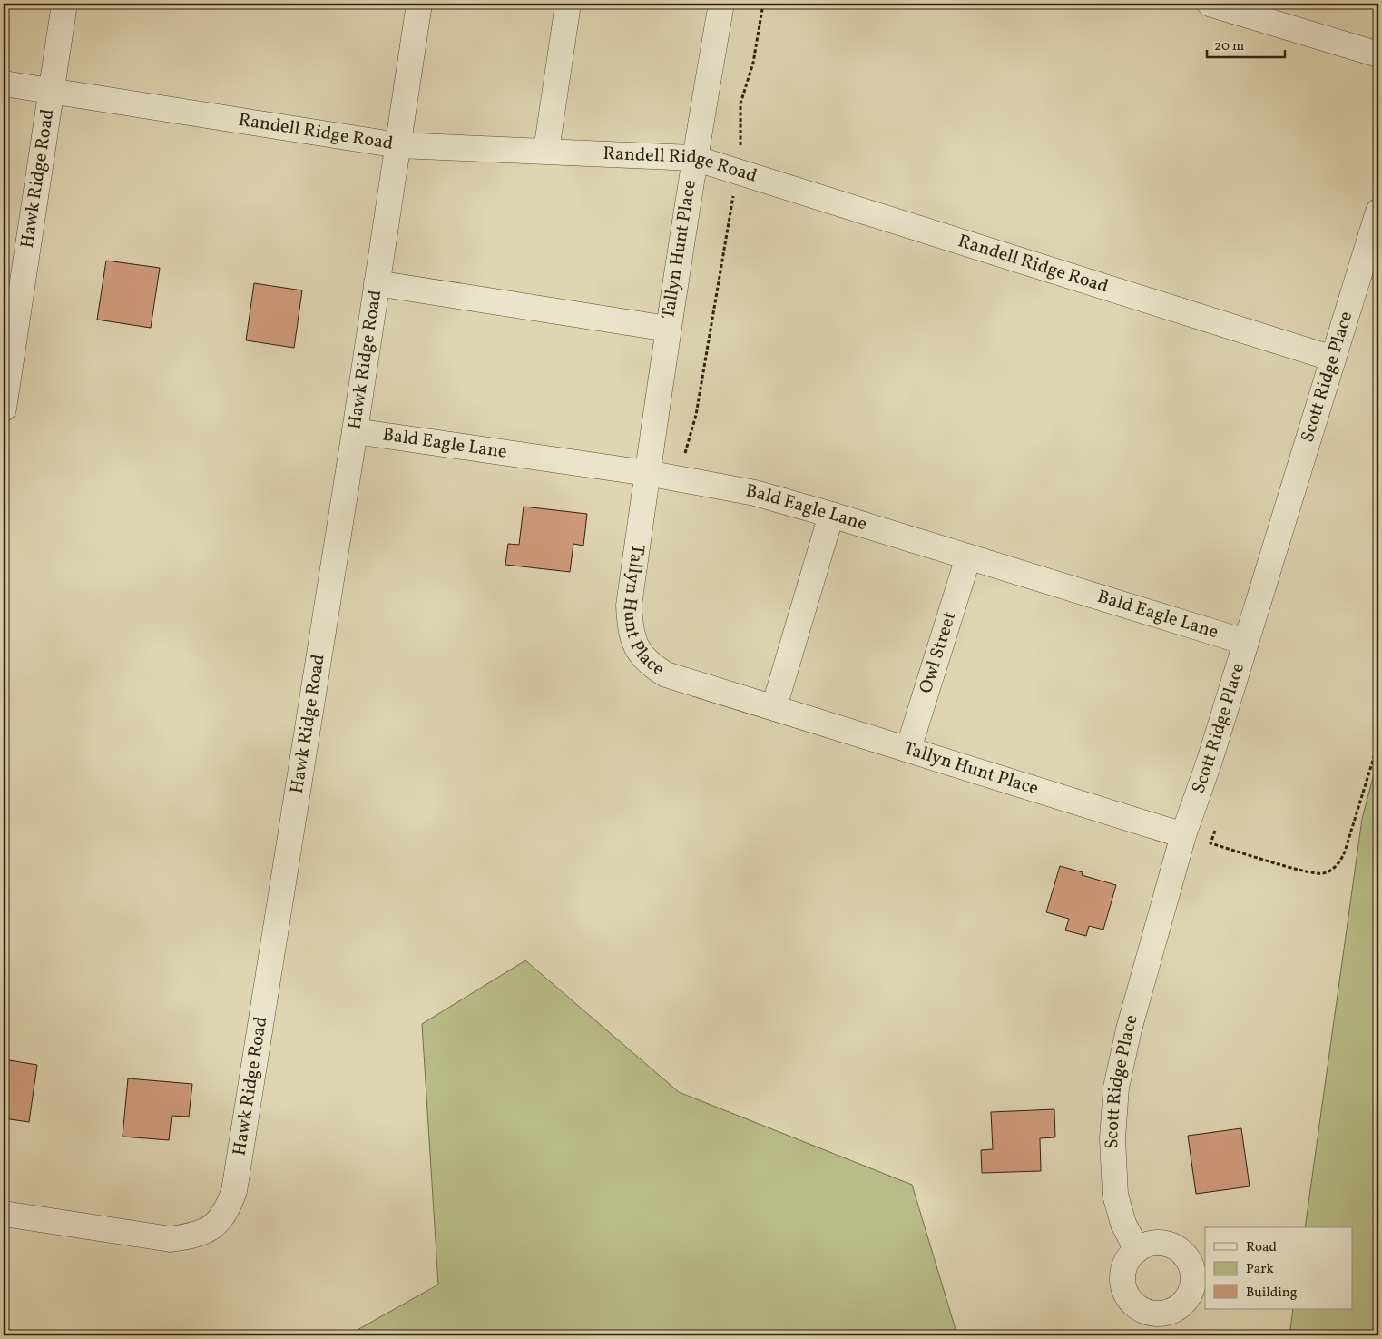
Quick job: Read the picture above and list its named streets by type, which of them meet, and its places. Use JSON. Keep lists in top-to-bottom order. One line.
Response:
{"streets":{"street":["Randell Ridge Road","Hawk Ridge Road","Tallyn Hunt Place","Scott Ridge Place","Bald Eagle Lane","Owl Street"]},"crossings":[["Randell Ridge Road","Hawk Ridge Road"],["Randell Ridge Road","Tallyn Hunt Place"],["Randell Ridge Road","Scott Ridge Place"],["Hawk Ridge Road","Bald Eagle Lane"],["Tallyn Hunt Place","Scott Ridge Place"],["Tallyn Hunt Place","Bald Eagle Lane"],["Tallyn Hunt Place","Owl Street"],["Scott Ridge Place","Bald Eagle Lane"],["Bald Eagle Lane","Owl Street"]],"legend":["Road","Park","Building"],"scale_bar":"20 m"}
